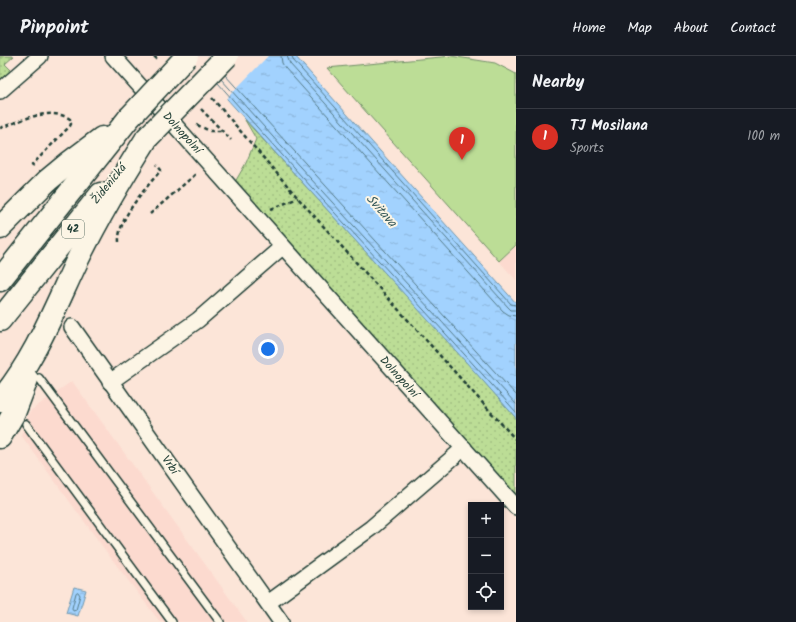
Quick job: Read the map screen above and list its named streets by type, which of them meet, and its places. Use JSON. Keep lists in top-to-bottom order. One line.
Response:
{"streets":{"highway":["Židenická","42"],"street":["Dolnopolní","Vrbí"]},"crossings":[["Židenická","42"]],"water":["Svitava"],"page":{"header":"Pinpoint","nav":["Home","Map","About","Contact"],"heading":"Nearby","list":[{"mark":"1","name":"TJ Mosilana","note":"Sports","value":"100 m"}],"pins":"1","map_buttons":["+","−"]}}
